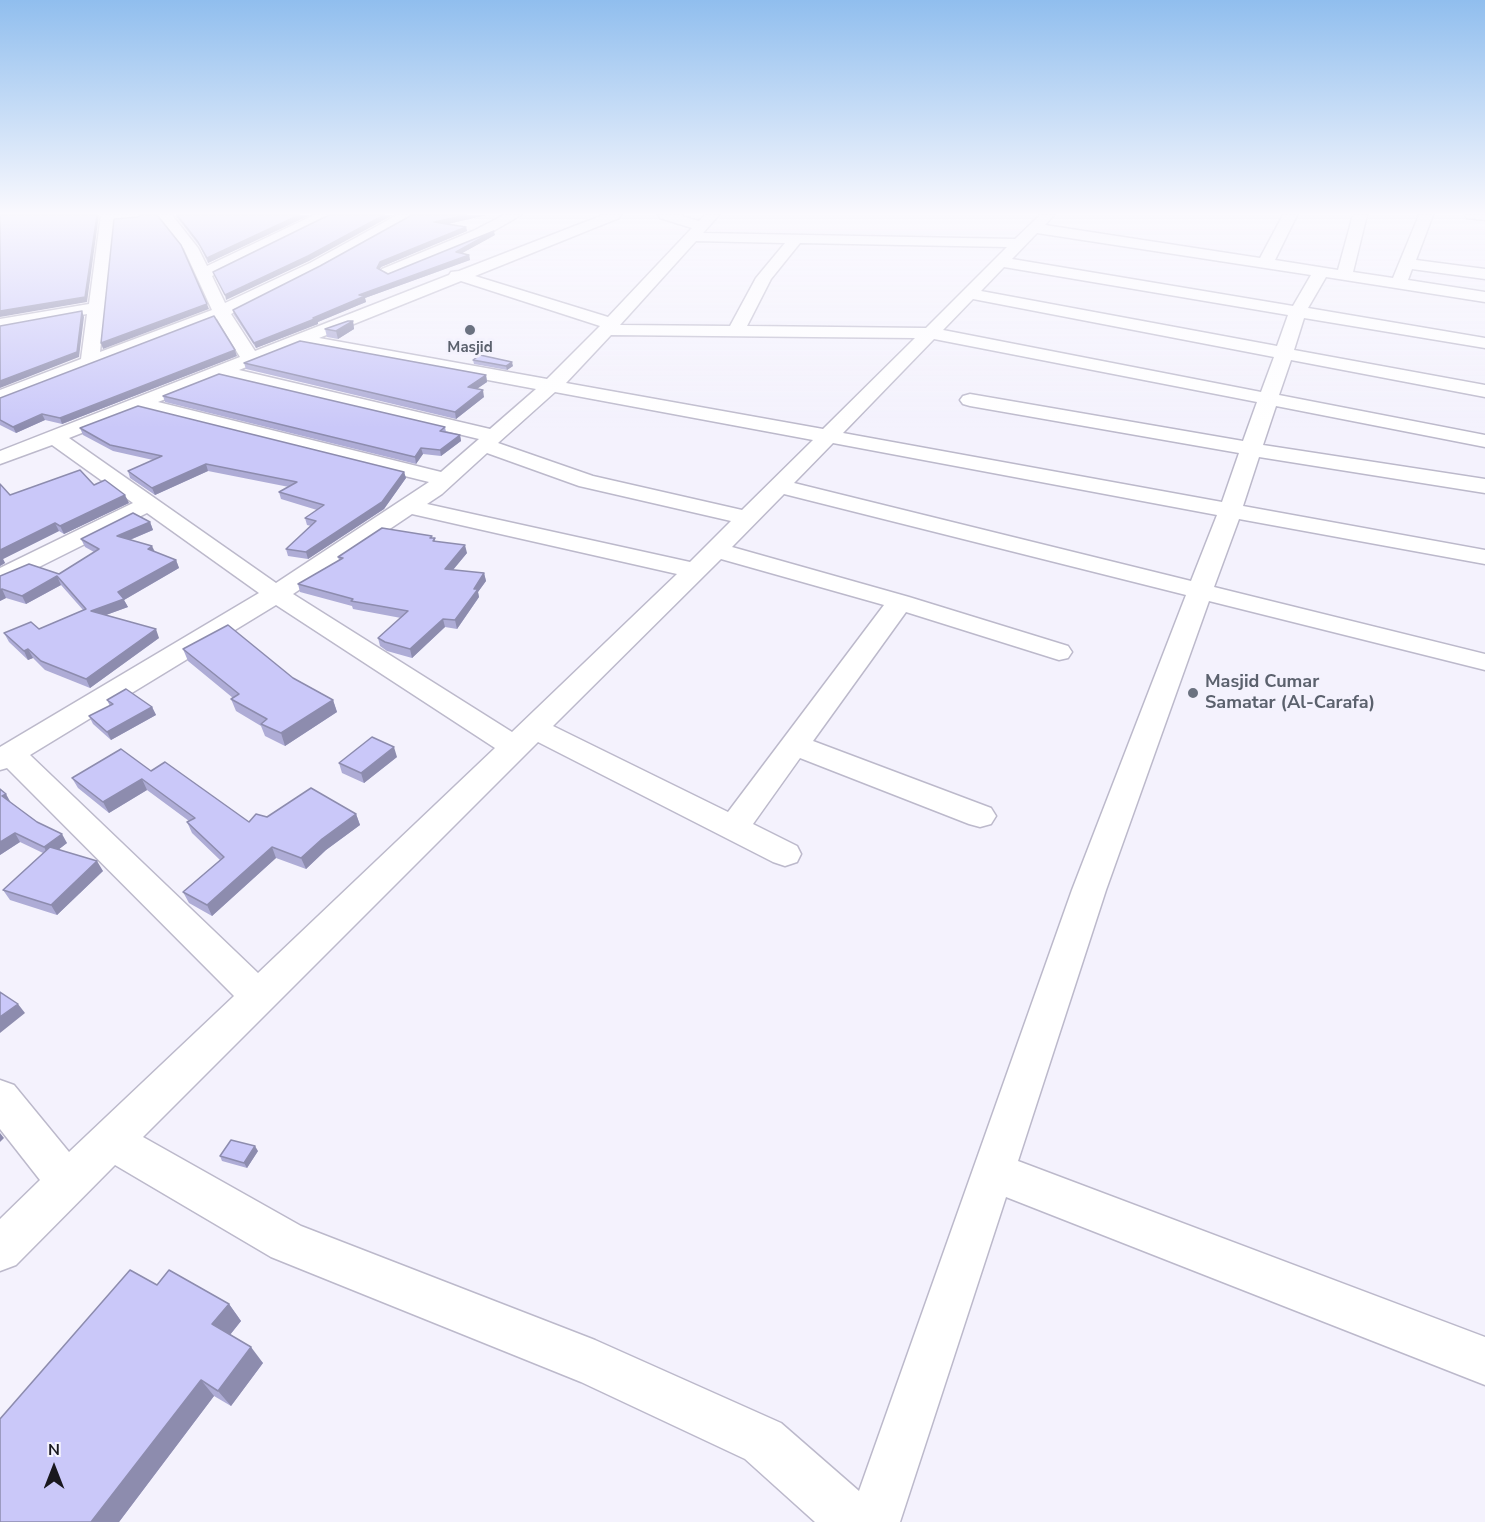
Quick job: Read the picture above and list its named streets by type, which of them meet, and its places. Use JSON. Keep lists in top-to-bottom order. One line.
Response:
{"places":["Masjid","Masjid Cumar Samatar (Al-Carafa)"],"north":"top"}
